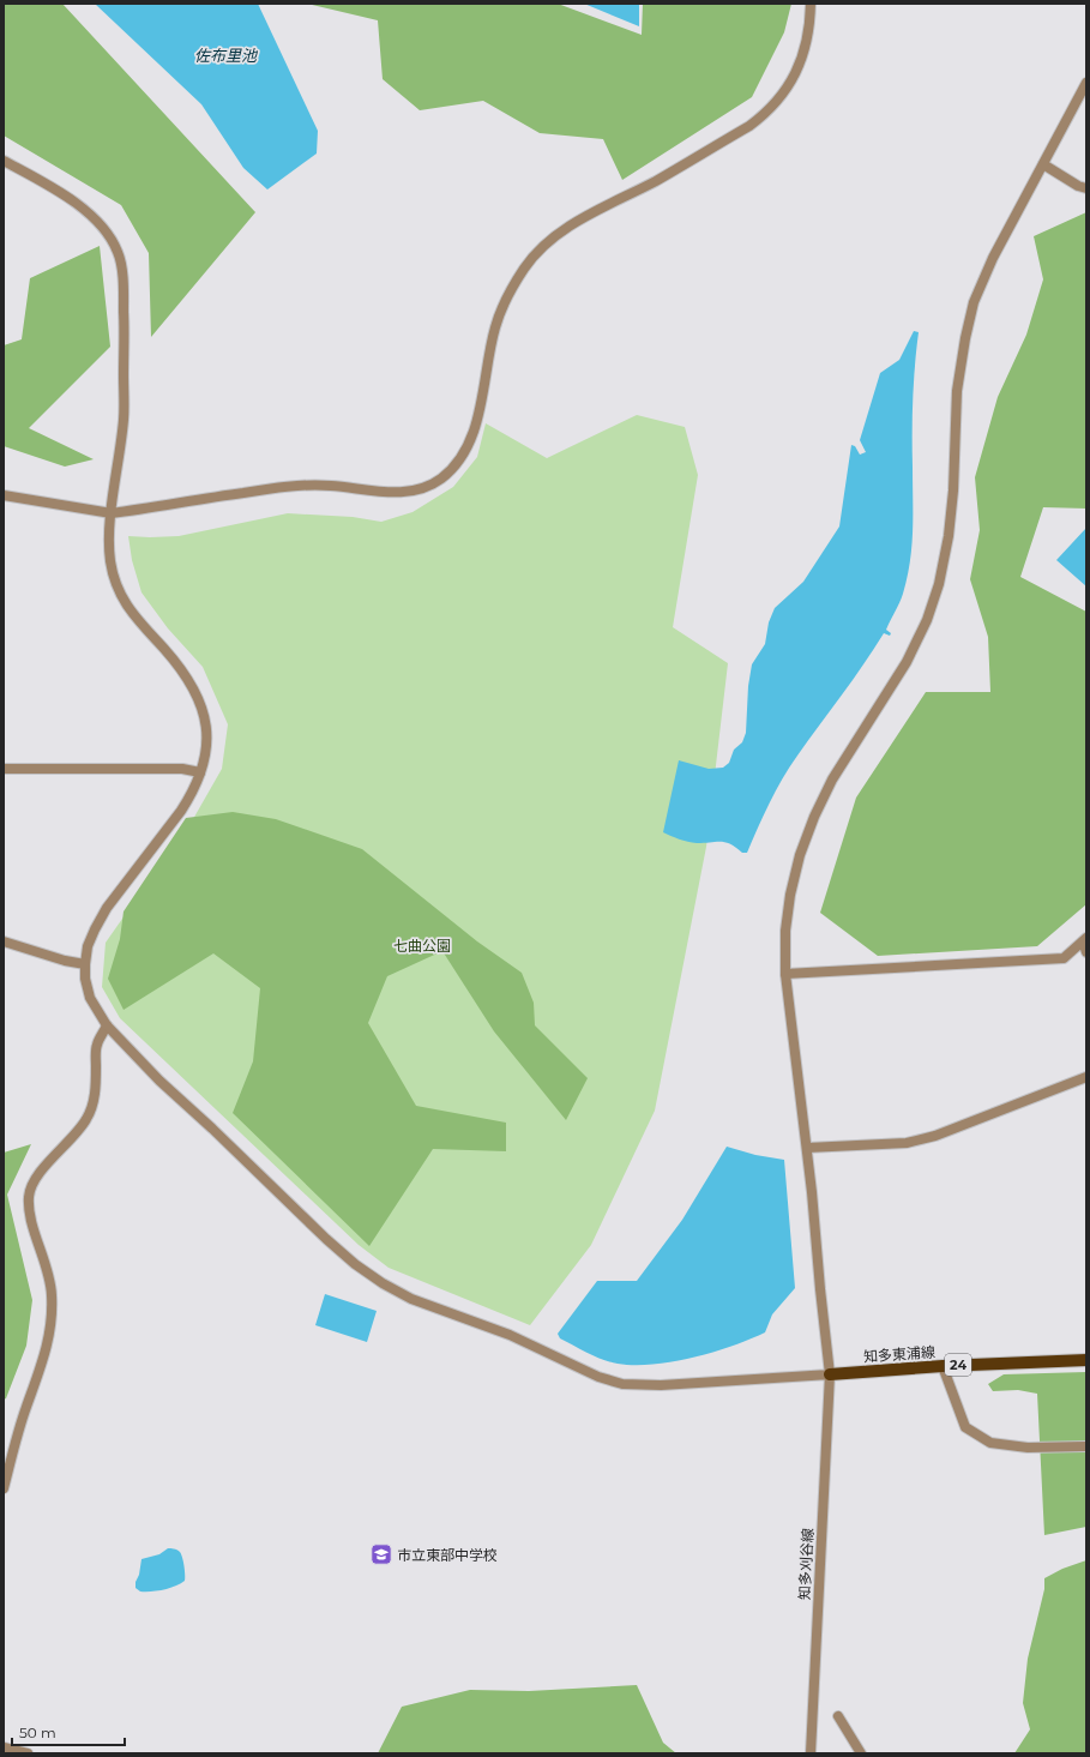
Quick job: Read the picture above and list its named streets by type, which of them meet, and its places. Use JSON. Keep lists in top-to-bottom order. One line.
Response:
{"streets":{"main road":["知多東浦線","24"],"street":["知多刈谷線"]},"crossings":[["知多東浦線","知多刈谷線"]],"water":["佐布里池"],"parks":["七曲公園"],"places":{"school or university":["市立東部中学校"]},"scale_bar":"50 m"}
